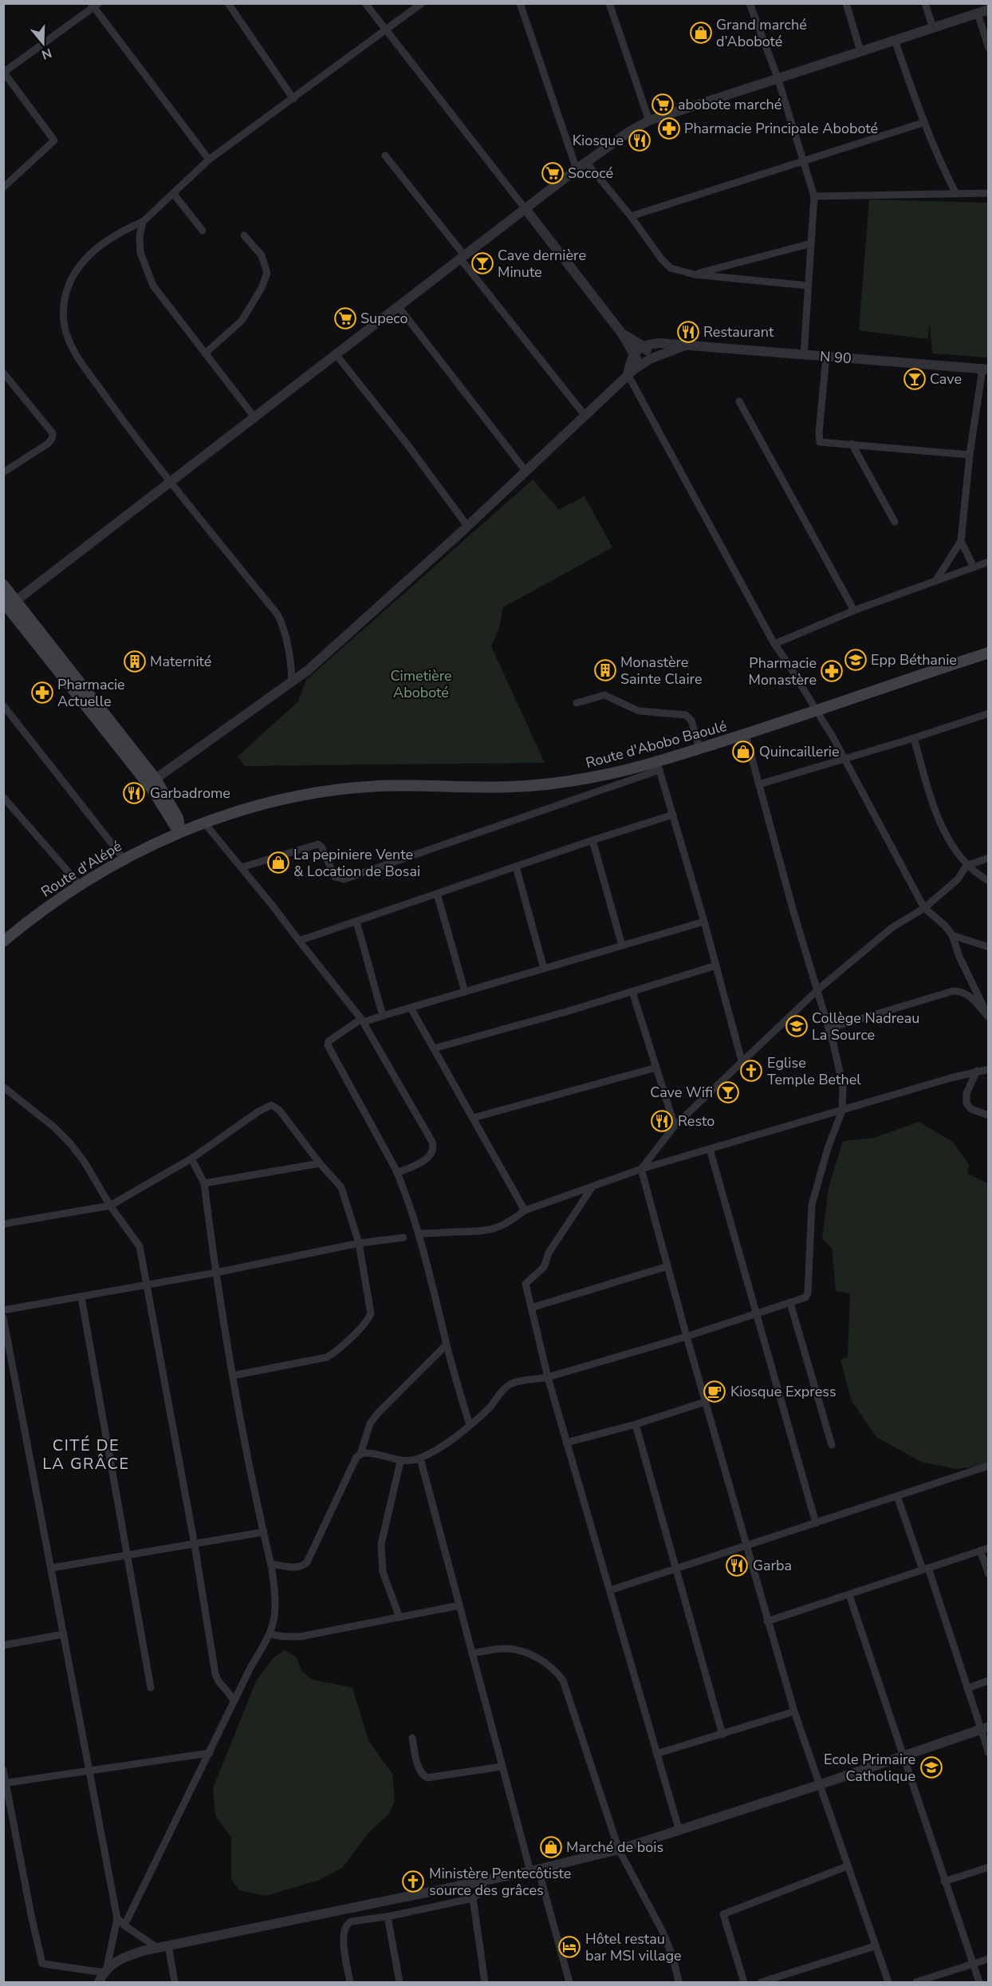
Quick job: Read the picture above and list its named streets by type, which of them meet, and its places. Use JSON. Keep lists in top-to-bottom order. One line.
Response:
{"streets":{"main road":["Route d'Abobo Baoulé","Route d'Alépé"],"street":["N 90"]},"crossings":[["Route d'Abobo Baoulé","Route d'Alépé"]],"districts":["CITÉ DE LA GRÂCE"],"parks":["Cimetière Aboboté"],"places":{"shop":["Grand marché d’Aboboté","Quincaillerie","La pepiniere Vente & Location de Bosai","Marché de bois"],"supermarket":["abobote marché","Sococé","Supeco"],"pharmacy":["Pharmacie Principale Aboboté","Pharmacie Monastère","Pharmacie Actuelle"],"restaurant":["Kiosque","Restaurant","Garbadrome","Resto","Garba"],"bar":["Cave dernière Minute","Cave","Cave Wifi"],"school or university":["Epp Béthanie","Collège Nadreau La Source","Ecole Primaire Catholique"],"building":["Maternité","Monastère Sainte Claire"],"church":["Eglise Temple Bethel","Ministère Pentecôtiste source des grâces"],"cafe":["Kiosque Express"],"hotel":["Hôtel restau bar MSI village"]},"north":"bottom"}
